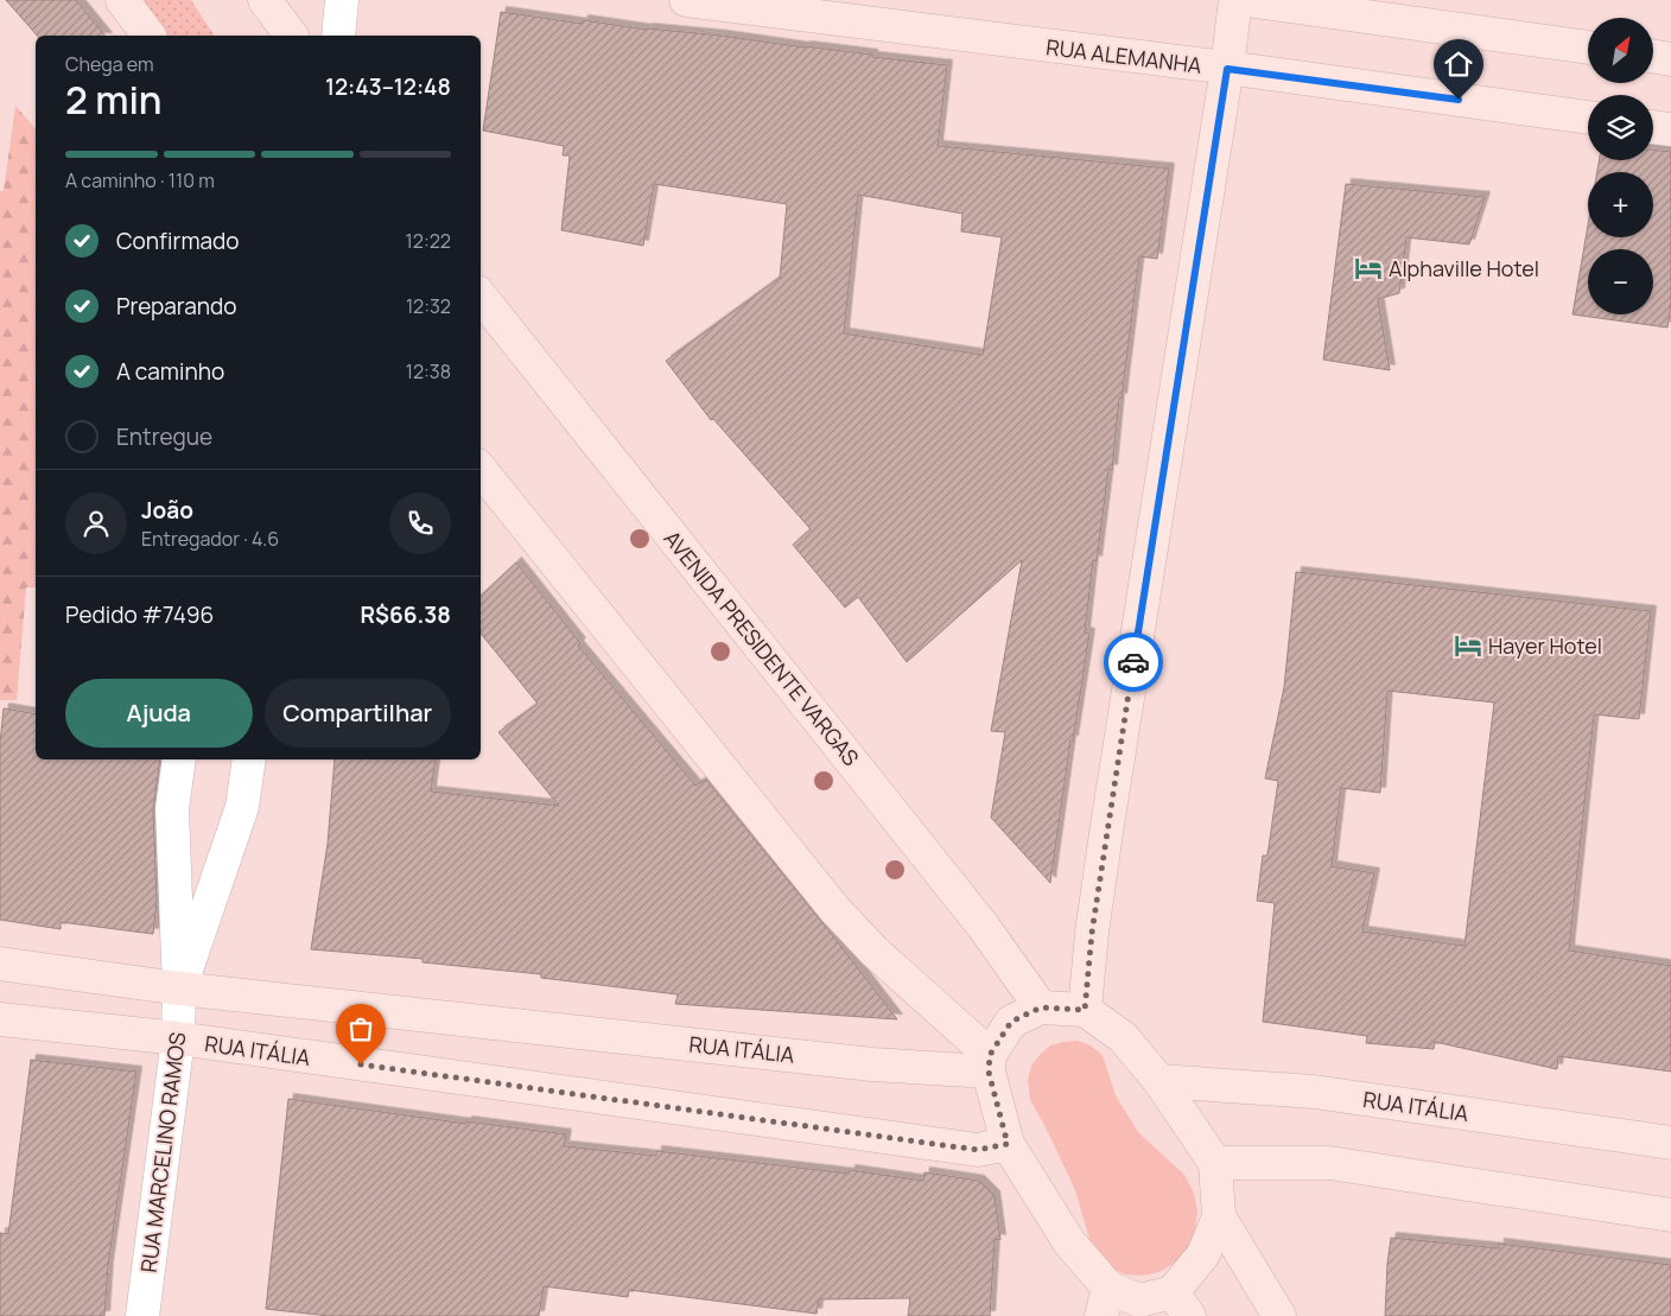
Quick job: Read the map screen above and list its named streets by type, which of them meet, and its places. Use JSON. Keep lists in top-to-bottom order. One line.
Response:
{"streets":{"main road":["RUA ALEMANHA","AVENIDA PRESIDENTE VARGAS","RUA ITÁLIA"],"street":["RUA MARCELINO RAMOS"]},"crossings":[["RUA ITÁLIA","RUA MARCELINO RAMOS"]],"places":{"hotel":["Alphaville Hotel","Hayer Hotel"]},"north":"top right","page":{"map_buttons":["+","−"],"heading":["2 min","Chega em","12:43–12:48"],"panel":["João","Entregador · 4.6","Pedido #7496","R$66.38"],"bar":"A caminho · 110 m","list":[["Confirmado","12:22"],["Preparando","12:32"],["A caminho","12:38"],"Entregue"],"buttons":["Ajuda","Compartilhar"]}}
